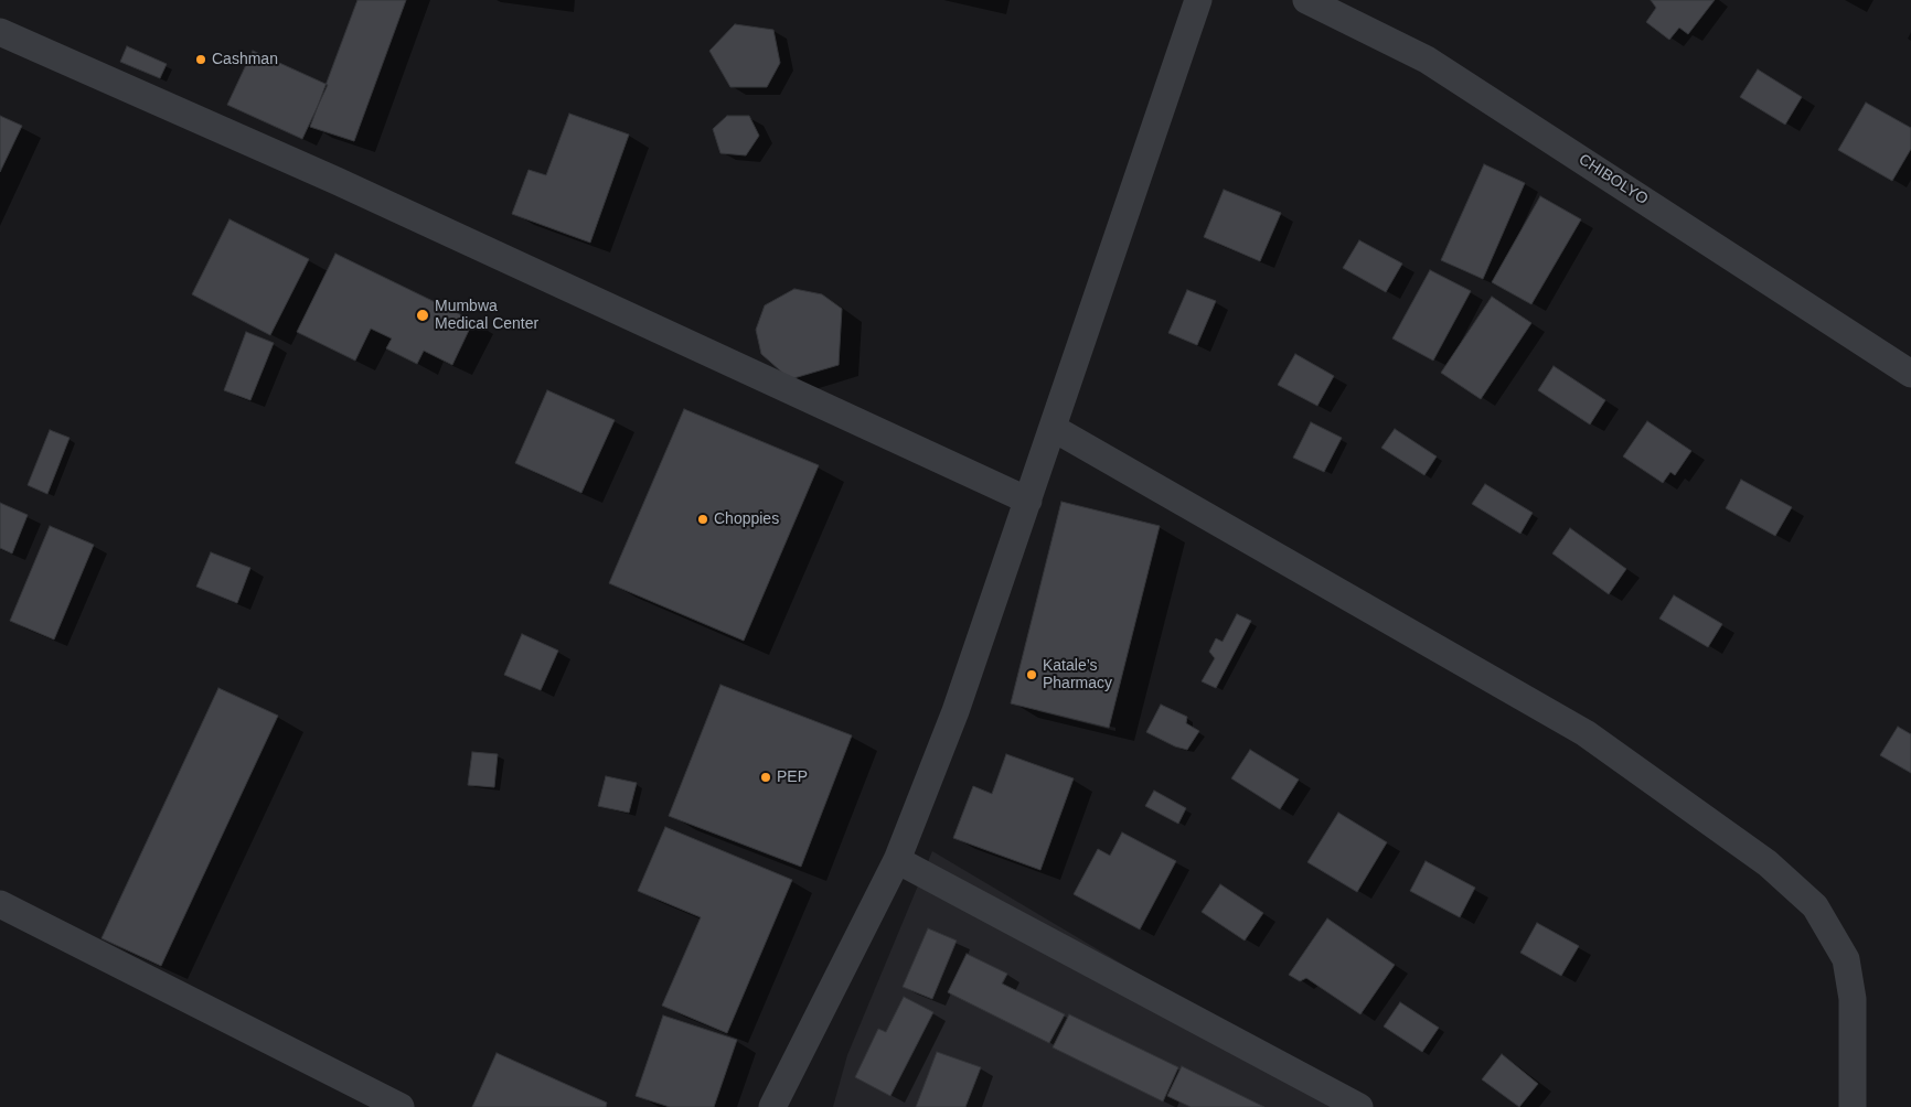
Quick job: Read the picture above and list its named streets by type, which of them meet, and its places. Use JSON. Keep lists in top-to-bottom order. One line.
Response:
{"streets":{"street":["CHIBOLYO"]},"places":["Cashman","Mumbwa Medical Center","Choppies","Katale’s Pharmacy","PEP"]}
